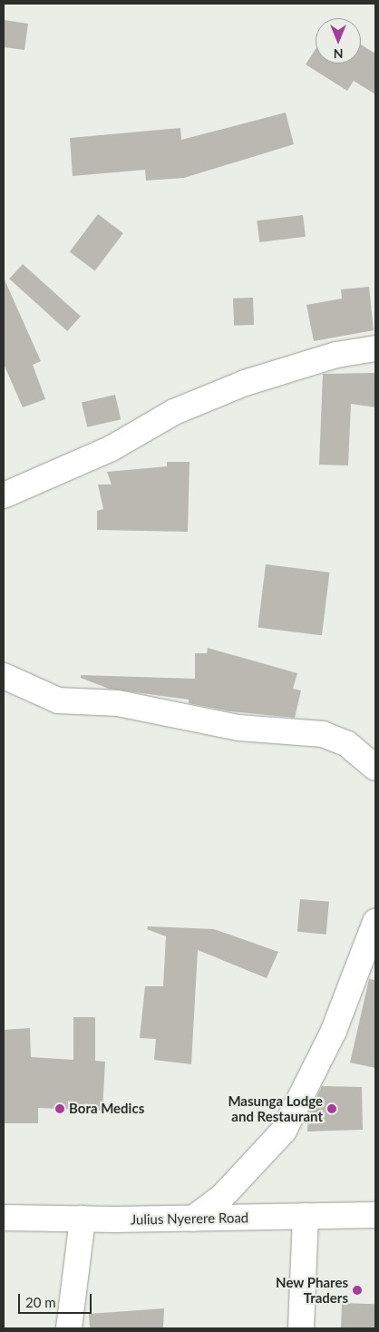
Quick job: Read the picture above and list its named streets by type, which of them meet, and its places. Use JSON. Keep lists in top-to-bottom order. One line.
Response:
{"streets":{"main road":["Julius Nyerere Road"]},"places":["Bora Medics","Masunga Lodge and Restaurant","New Phares Traders"],"scale_bar":"20 m","north":"bottom"}
